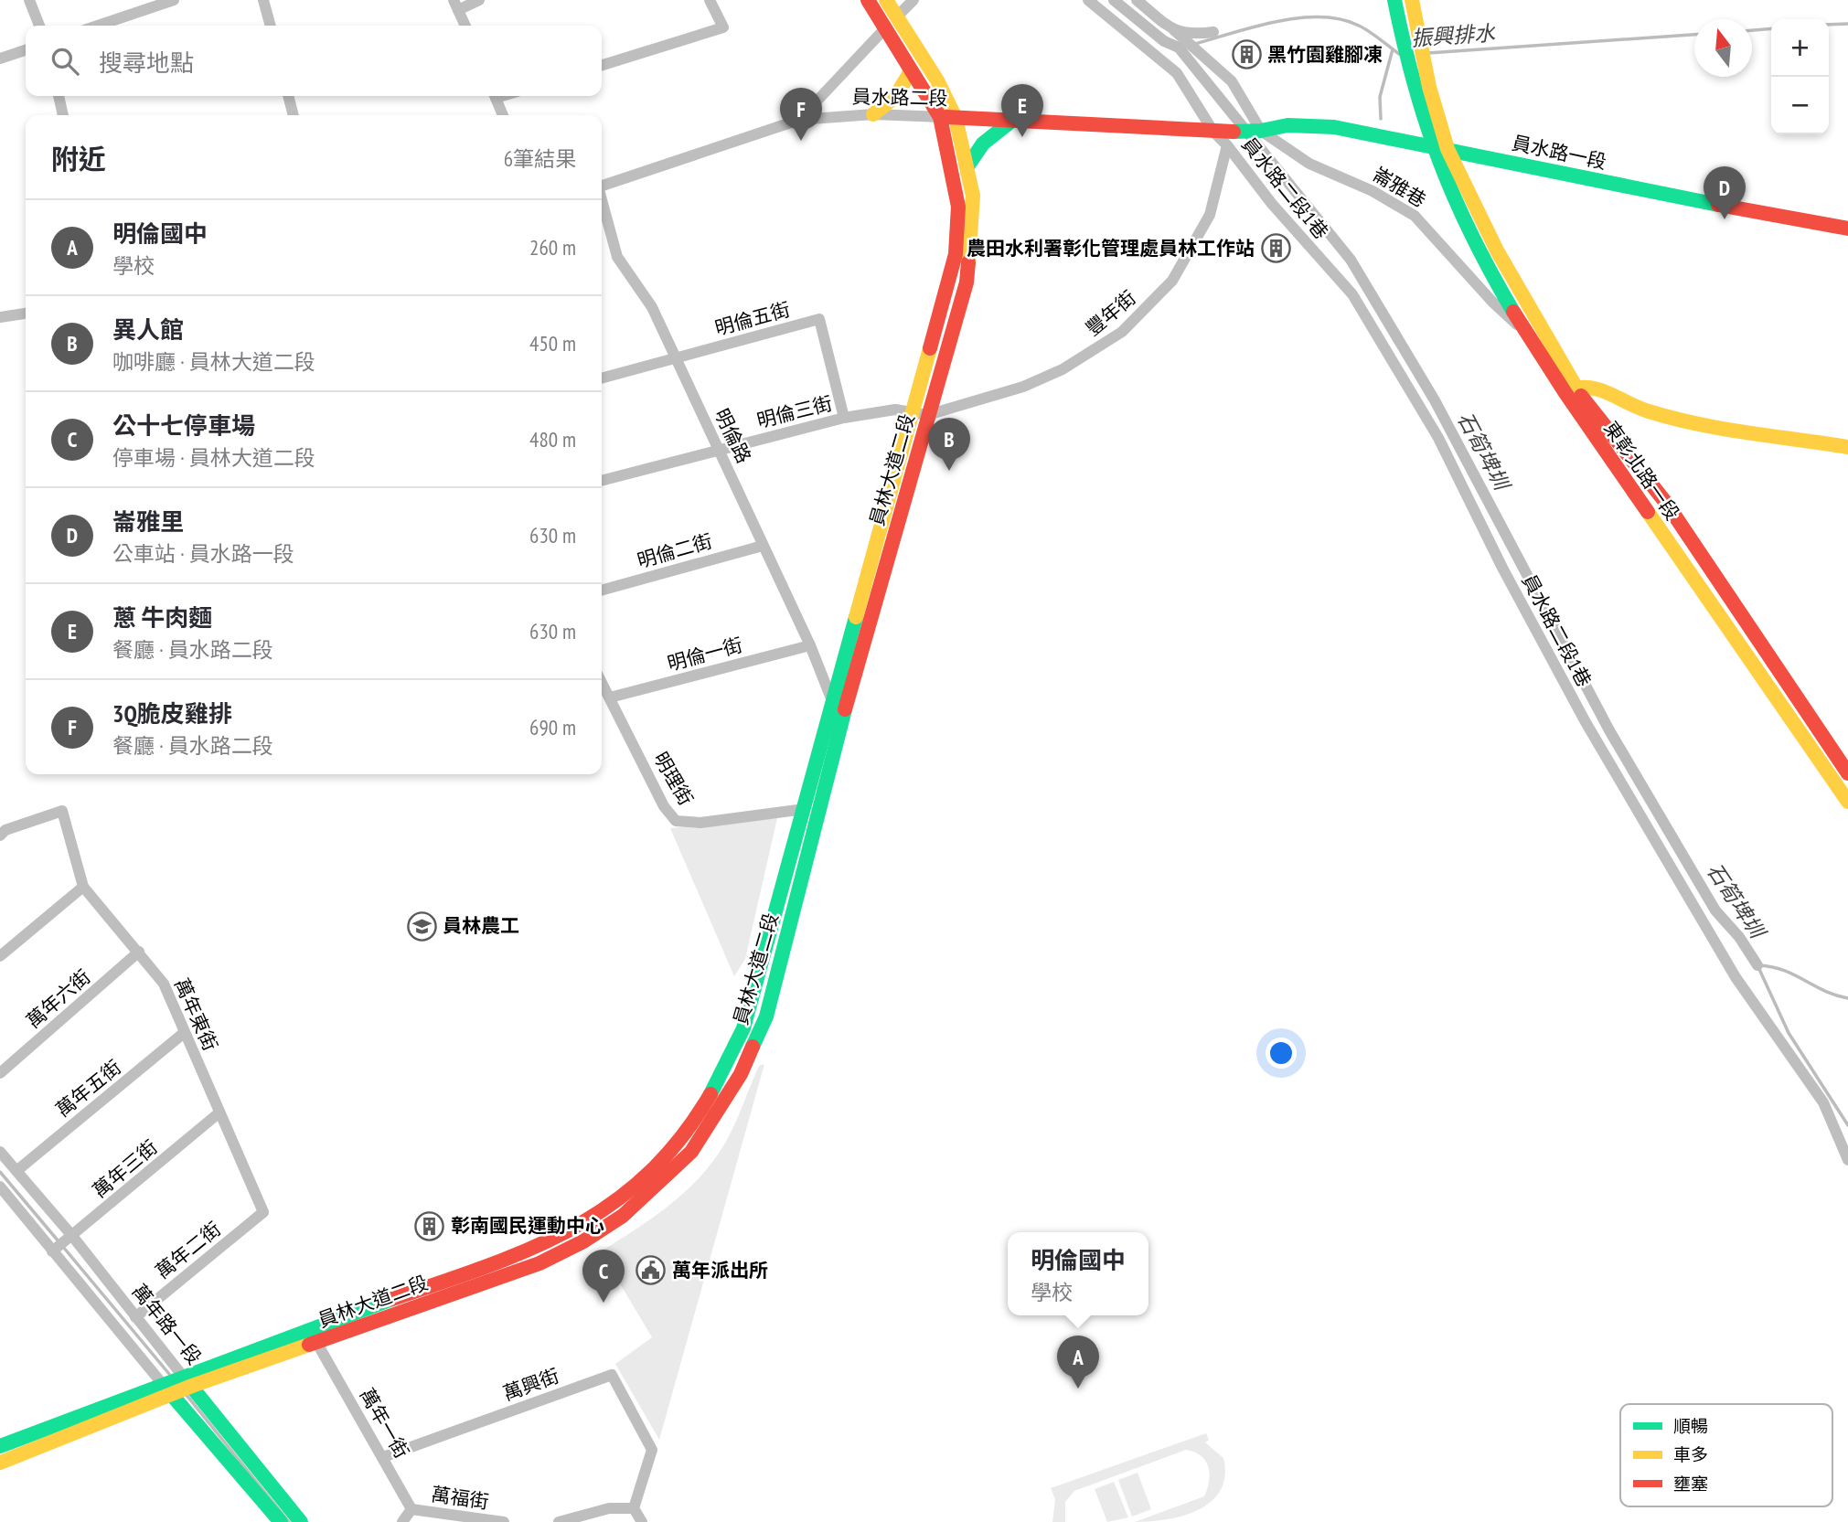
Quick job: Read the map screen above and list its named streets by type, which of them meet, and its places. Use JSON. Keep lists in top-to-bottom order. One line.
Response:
{"streets":{"street":["員水路二段","員水路一段","崙雅巷","員水路二段1巷","豐年街","明倫五街","明倫三街","明倫路","員林大道二段","東彰北路一段","明倫二街","明倫一街","明理街","萬年六街","萬年東街","萬年五街","萬年三街","萬年二街","萬年路一段","萬興街","萬年一街","萬福街"]},"crossings":[["員水路二段","員水路一段"],["員水路二段","崙雅巷"],["員水路二段","員水路二段1巷"],["員水路二段","員林大道二段"],["員水路一段","崙雅巷"],["員水路一段","東彰北路一段"],["崙雅巷","東彰北路一段"],["員水路二段1巷","豐年街"],["豐年街","明倫三街"],["豐年街","員林大道二段"],["明倫五街","明倫三街"],["明倫五街","明倫路"],["明倫三街","明倫路"],["明倫三街","員林大道二段"],["明倫路","員林大道二段"],["明倫路","明倫二街"],["明倫路","明倫一街"],["員林大道二段","明理街"],["員林大道二段","萬年路一段"],["員林大道二段","萬年一街"],["明倫一街","明理街"],["萬年六街","萬年東街"],["萬年東街","萬年五街"],["萬年東街","萬年三街"],["萬年東街","萬年二街"],["萬年五街","萬年路一段"],["萬年三街","萬年路一段"],["萬年二街","萬年路一段"],["萬興街","萬年一街"],["萬年一街","萬福街"]],"water":["振興排水","石筍埤圳"],"places":{"building":["黑竹園雞腳凍","農田水利署彰化管理處員林工作站","彰南國民運動中心"],"school or university":["員林農工"],"public building":["萬年派出所"]},"legend":["順暢","車多","壅塞"],"north":"top","page":{"map_buttons":["+","−"],"search":"搜尋地點","pins":["E","F","D","B","C","A"],"heading":["附近","6筆結果"],"list":[{"mark":"A","name":"明倫國中","note":"學校","value":"260 m"},{"mark":"B","name":"異人館","note":"咖啡廳 · 員林大道二段","value":"450 m"},{"mark":"C","name":"公十七停車場","note":"停車場 · 員林大道二段","value":"480 m"},{"mark":"D","name":"崙雅里","note":"公車站 · 員水路一段","value":"630 m"},{"mark":"E","name":"蔥 牛肉麵","note":"餐廳 · 員水路二段","value":"630 m"},{"mark":"F","name":"3Q脆皮雞排","note":"餐廳 · 員水路二段","value":"690 m"}],"popup":["明倫國中","學校"]}}
